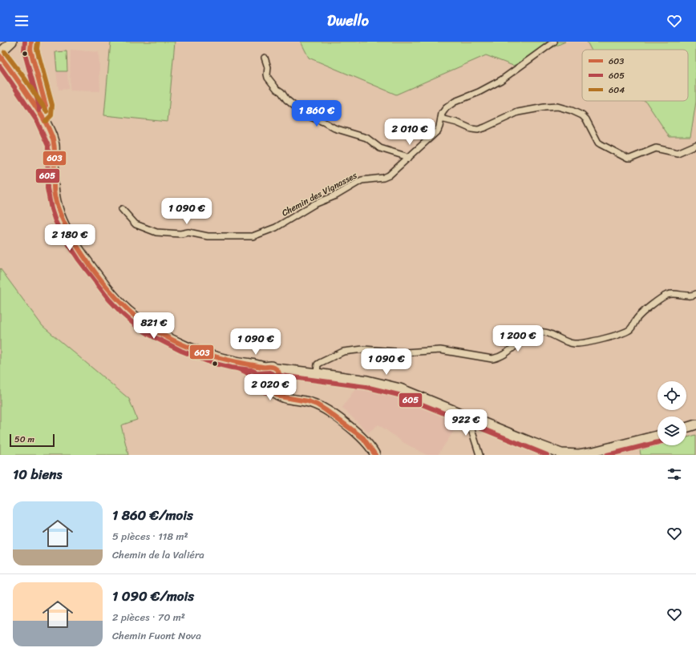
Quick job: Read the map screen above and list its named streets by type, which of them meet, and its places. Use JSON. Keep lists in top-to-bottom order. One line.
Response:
{"streets":{"street":["Chemin des Vignasses"]},"lines":["transit line 603","transit line 605","transit line 604"],"legend":["603","605","604"],"scale_bar":"50 m","page":{"header":"Dwello","price":["1 860 €","2 010 €","1 090 €","2 180 €","821 €","1 200 €","1 090 €","1 090 €","2 020 €","922 €"],"scale":"50 m","heading":"10 biens","list":[{"name":"1 860 €/mois","note":"5 pièces · 118 m² · Chemin de la Valiéra"},{"name":"1 090 €/mois","note":"2 pièces · 70 m² · Chemin Fuont Nova"}]}}
